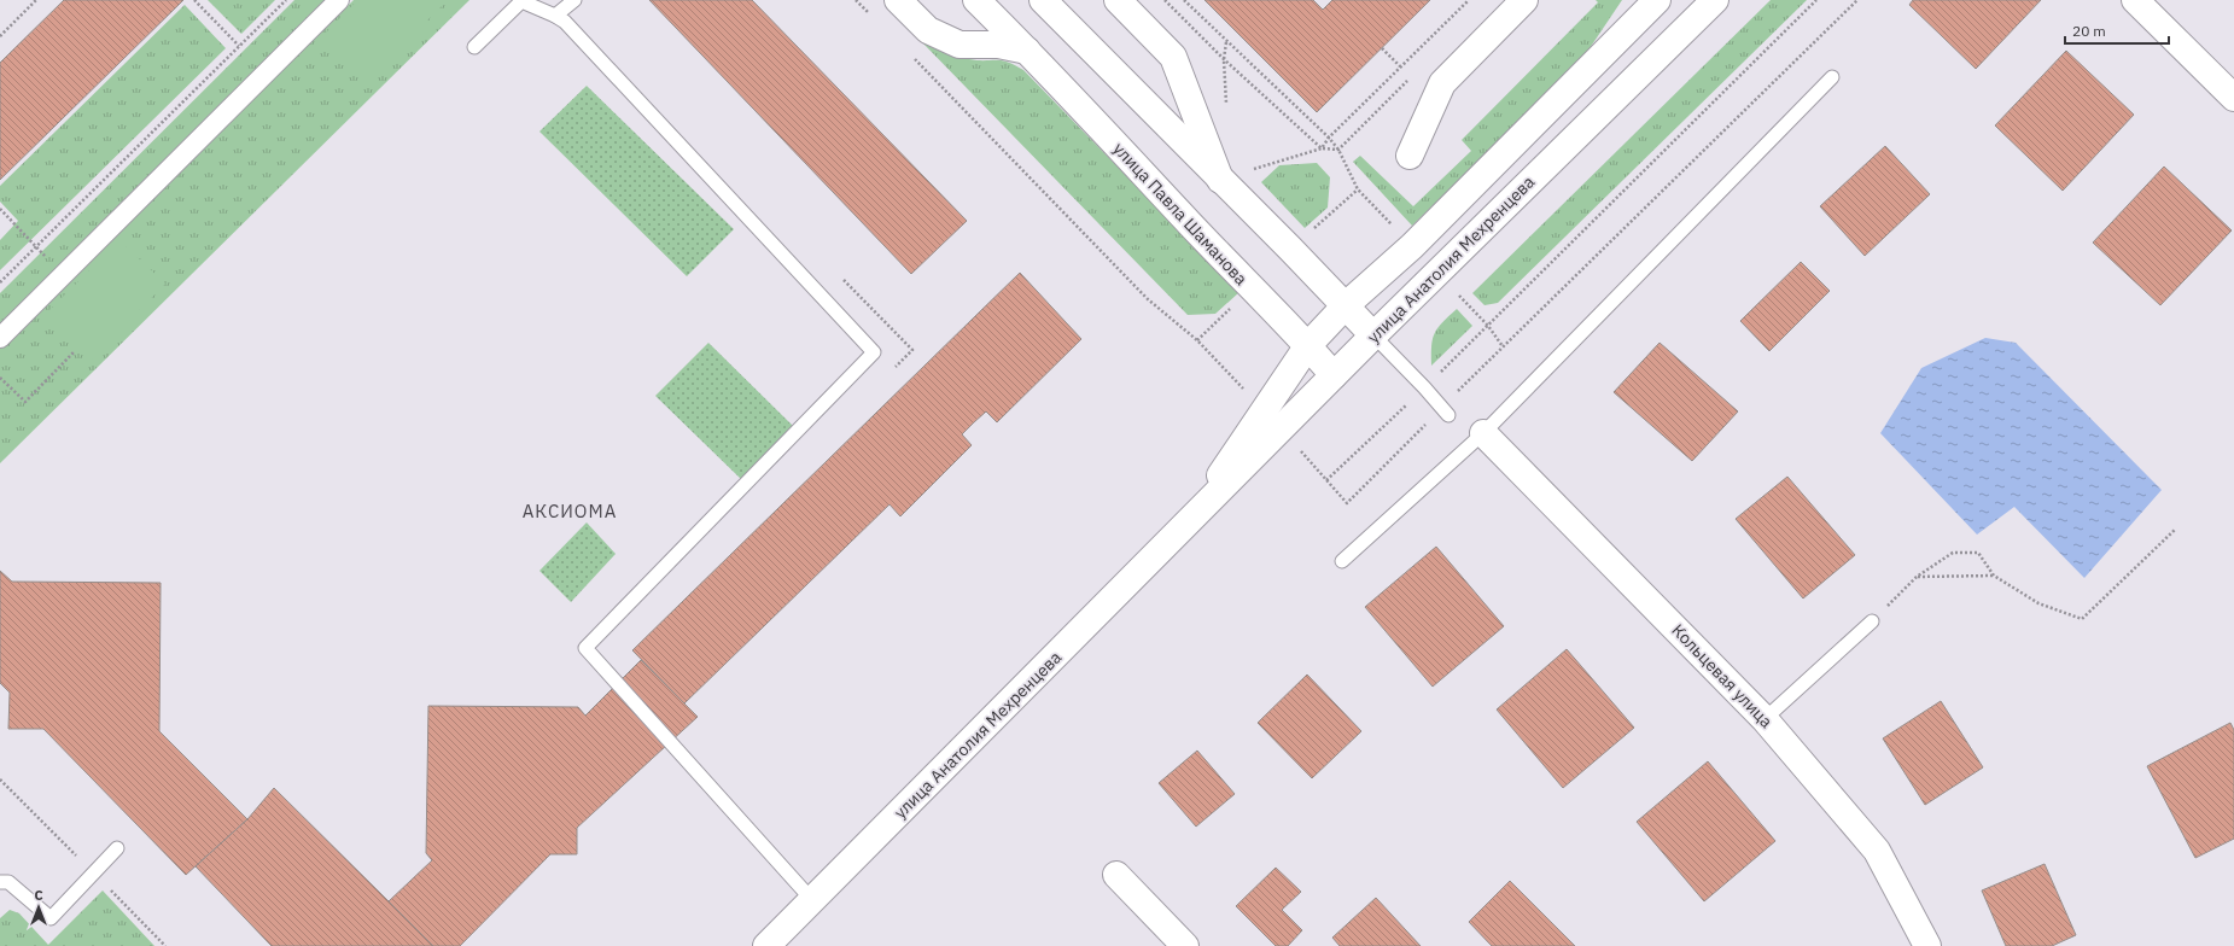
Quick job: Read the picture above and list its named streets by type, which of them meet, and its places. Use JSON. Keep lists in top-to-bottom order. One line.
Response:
{"streets":{"street":["улица Павла Шаманова","улица Анатолия Мехренцева","Кольцевая улица"]},"crossings":[["улица Павла Шаманова","улица Анатолия Мехренцева"]],"districts":["АКСИОМА"],"scale_bar":"20 m","north":"top"}
